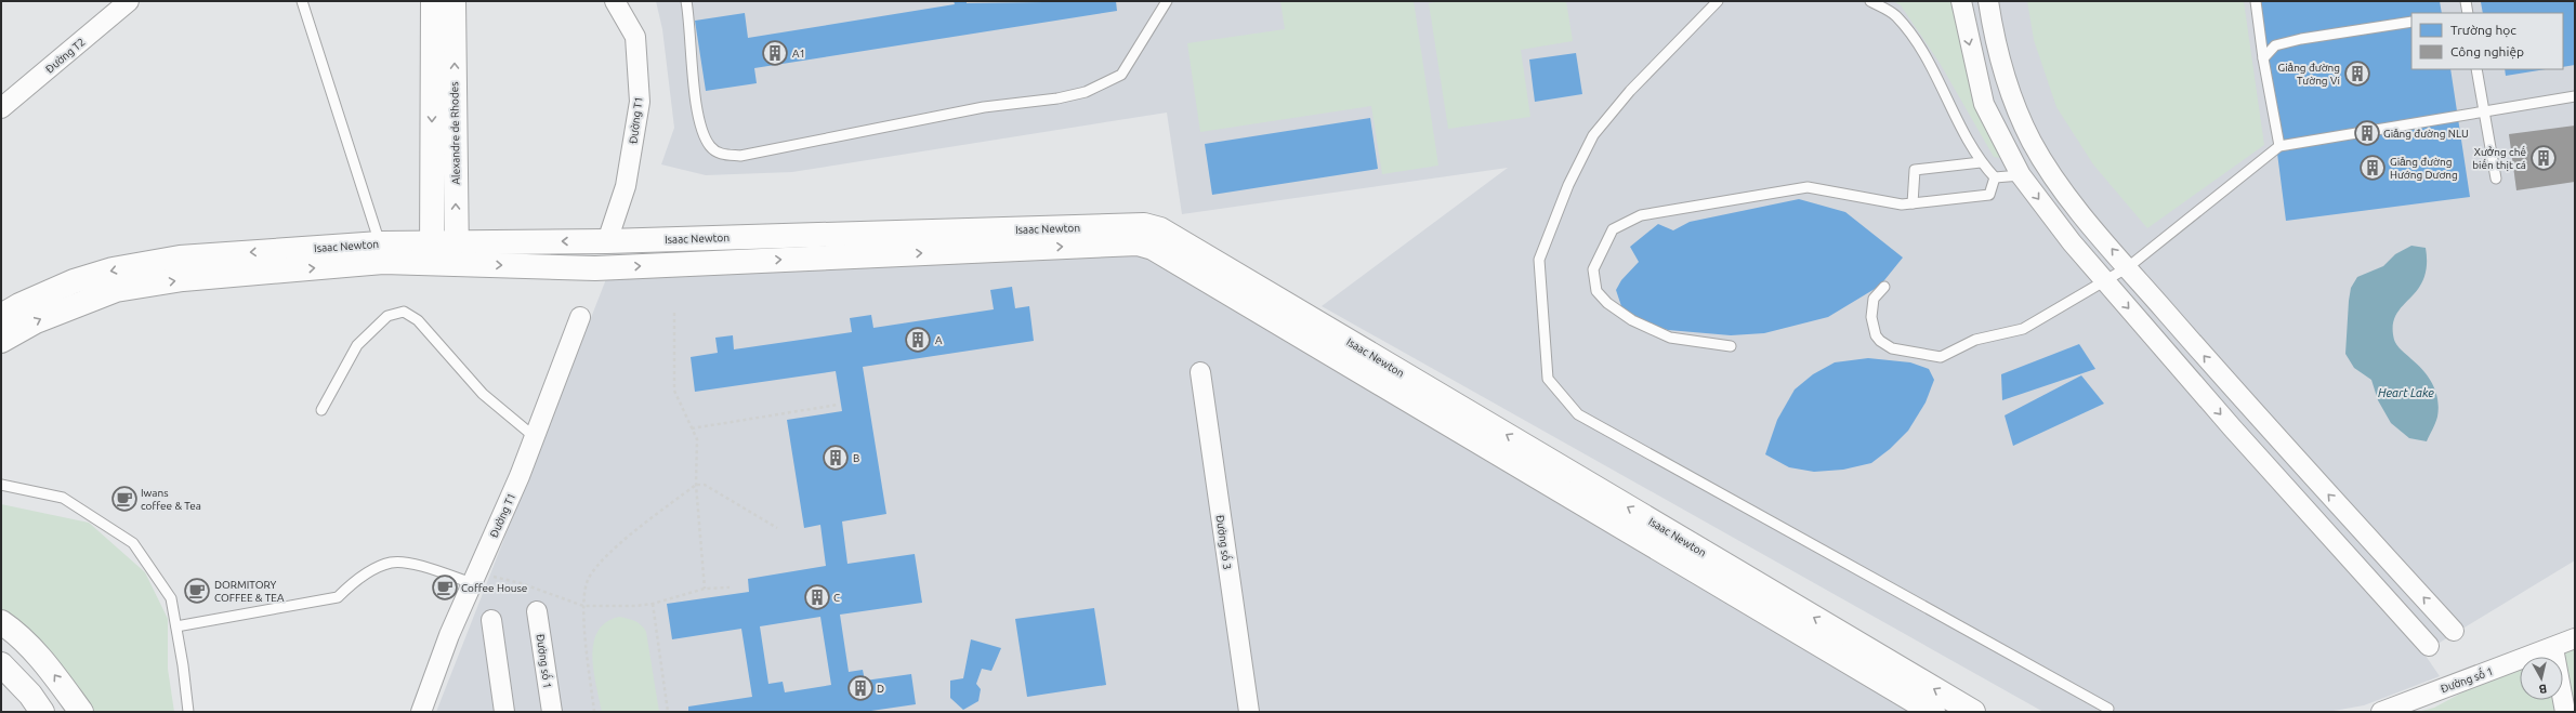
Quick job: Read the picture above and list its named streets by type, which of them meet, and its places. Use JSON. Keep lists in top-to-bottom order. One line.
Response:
{"streets":{"street":["Đường T2","Đường T1","Alexandre de Rhodes","Isaac Newton","Đường số 3","Đường số 1"]},"crossings":[["Đường T1","Isaac Newton"],["Alexandre de Rhodes","Isaac Newton"]],"water":["Heart Lake"],"places":{"building":["A1","Giảng đường Tường Vi","Giảng đường NLU","Xưởng chế biến thịt cá","Giảng đường Hướng Dương","A","B","C","D"],"cafe":["Iwans coffee & Tea","Coffee House","DORMITORY COFFEE & TEA"]},"legend":["Trường học","Công nghiệp"],"north":"bottom"}
